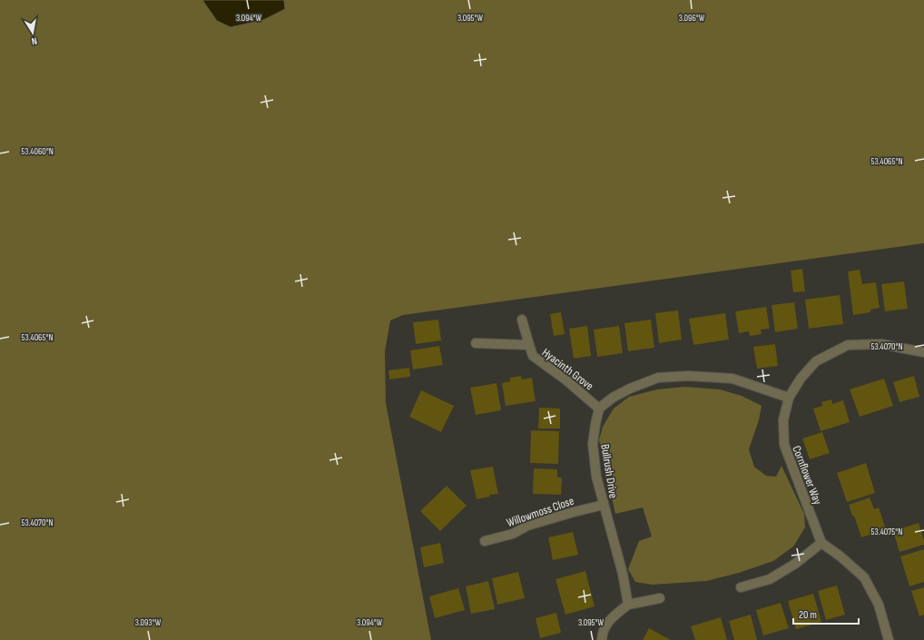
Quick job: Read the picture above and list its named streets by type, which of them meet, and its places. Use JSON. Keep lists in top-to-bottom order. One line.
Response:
{"streets":{"street":["Hyacinth Grove","Bullrush Drive","Cornflower Way","Willowmoss Close"]},"crossings":[["Hyacinth Grove","Bullrush Drive"],["Bullrush Drive","Willowmoss Close"]],"scale_bar":"20 m","north":"bottom","coordinates":["3.094°W","3.095°W","3.096°W","53.4060°N","53.4065°N","53.4070°N","53.4075°N","3.093°W"]}
